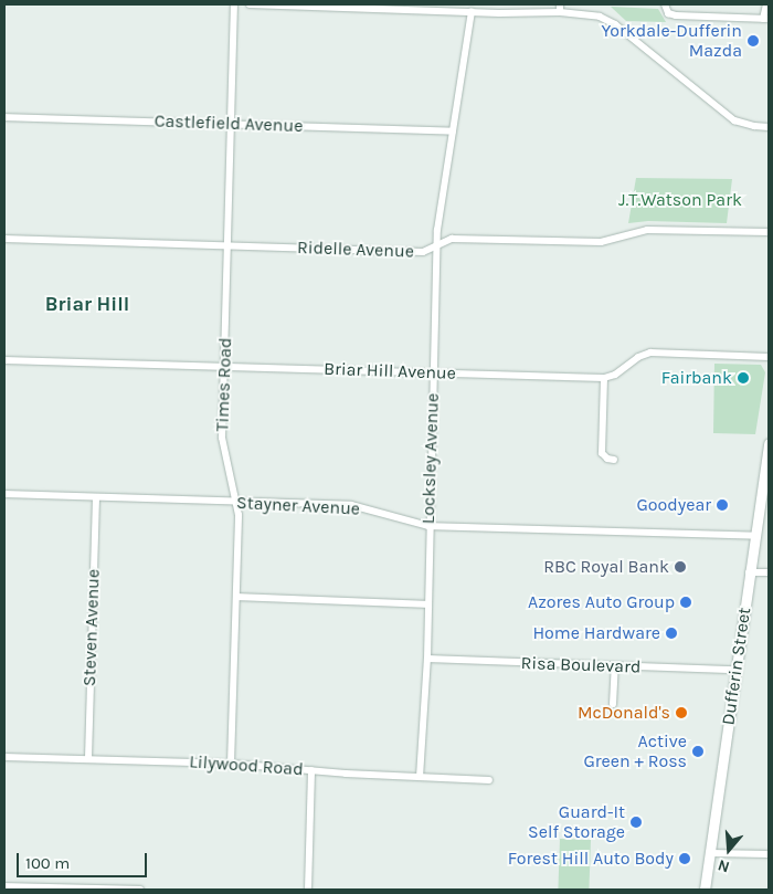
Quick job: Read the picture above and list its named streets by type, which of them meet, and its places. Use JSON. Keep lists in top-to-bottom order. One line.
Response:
{"streets":{"main road":["Dufferin Street"],"street":["Castlefield Avenue","Ridelle Avenue","Briar Hill Avenue","Times Road","Locksley Avenue","Stayner Avenue","Steven Avenue","Risa Boulevard","Lilywood Road"]},"crossings":[["Castlefield Avenue","Times Road"],["Castlefield Avenue","Locksley Avenue"],["Ridelle Avenue","Times Road"],["Ridelle Avenue","Locksley Avenue"],["Briar Hill Avenue","Times Road"],["Briar Hill Avenue","Locksley Avenue"],["Times Road","Stayner Avenue"],["Times Road","Lilywood Road"],["Locksley Avenue","Stayner Avenue"],["Locksley Avenue","Risa Boulevard"],["Locksley Avenue","Lilywood Road"],["Stayner Avenue","Steven Avenue"],["Stayner Avenue","Dufferin Street"],["Steven Avenue","Lilywood Road"],["Risa Boulevard","Dufferin Street"]],"districts":["Briar Hill"],"parks":["J.T.Watson Park"],"places":["Yorkdale-Dufferin Mazda","Fairbank","Goodyear","RBC Royal Bank","Azores Auto Group","Home Hardware","McDonald's","Active Green + Ross","Guard-It Self Storage","Forest Hill Auto Body"],"scale_bar":"100 m","north":"bottom"}
